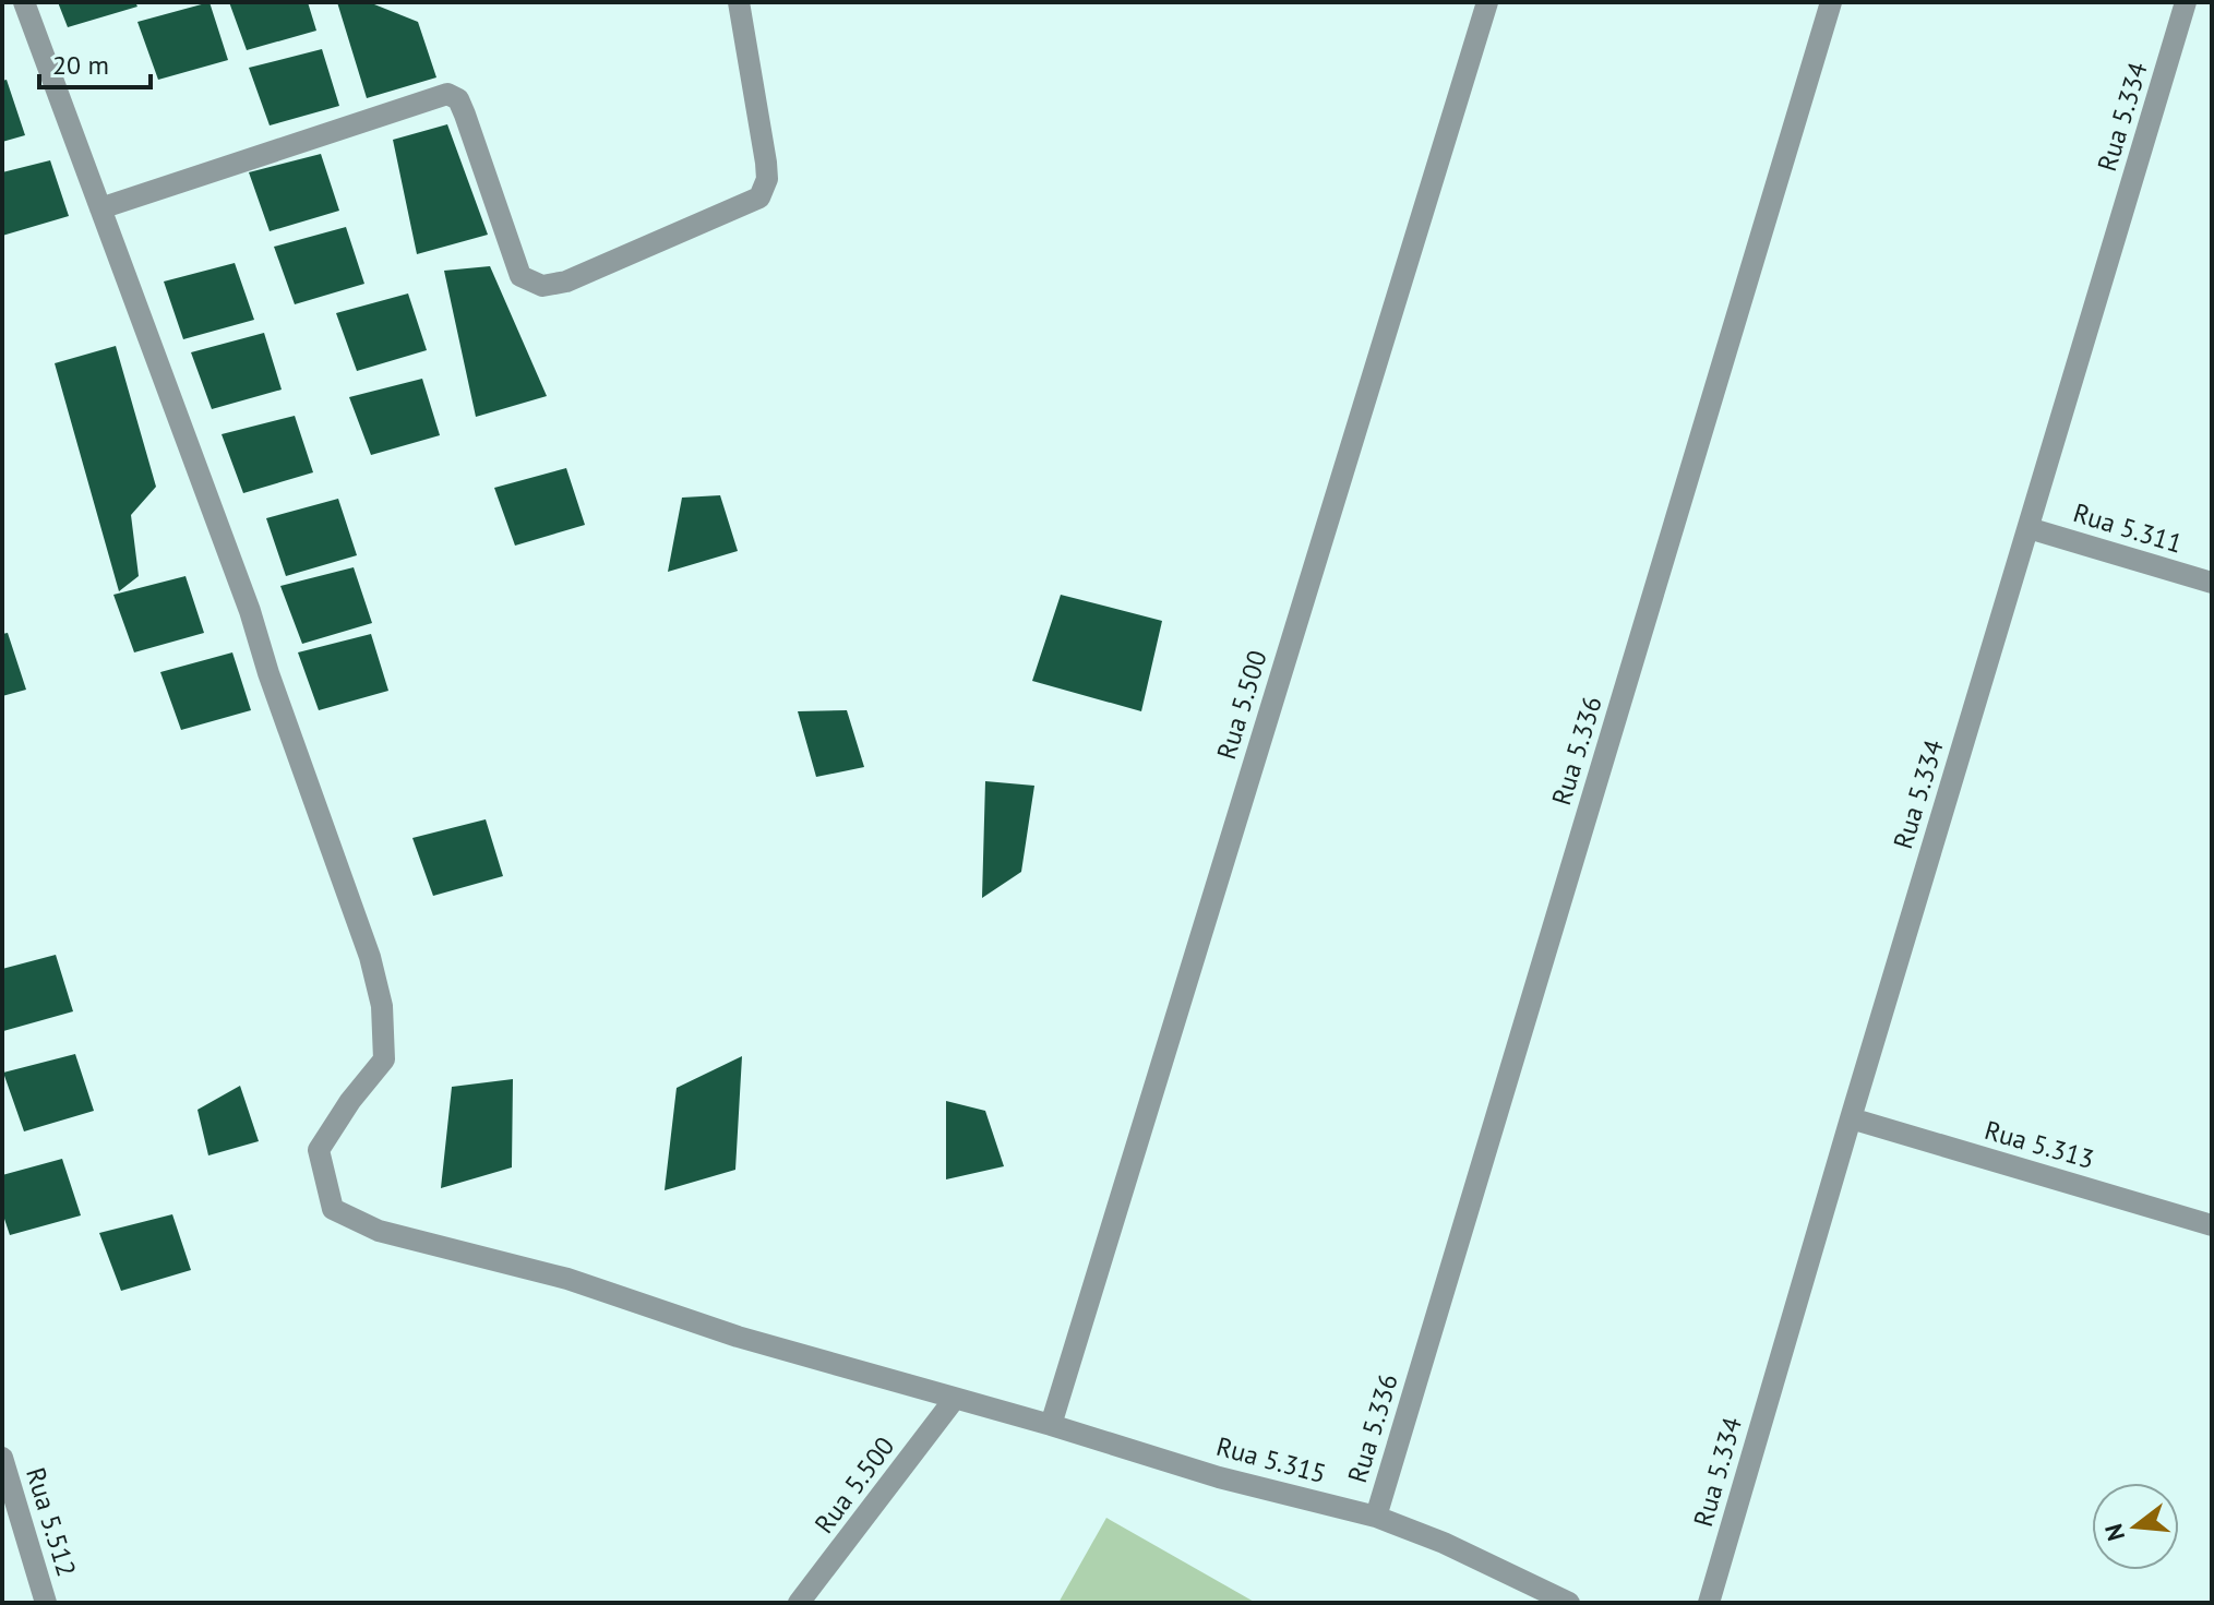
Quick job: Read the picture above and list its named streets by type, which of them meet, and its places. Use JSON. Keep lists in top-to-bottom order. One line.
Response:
{"streets":{"street":["Rua 5.334","Rua 5.311","Rua 5.500","Rua 5.336","Rua 5.313","Rua 5.315","Rua 5.512"]},"crossings":[["Rua 5.334","Rua 5.311"],["Rua 5.334","Rua 5.313"],["Rua 5.500","Rua 5.315"],["Rua 5.336","Rua 5.315"]],"scale_bar":"20 m","north":"left"}
